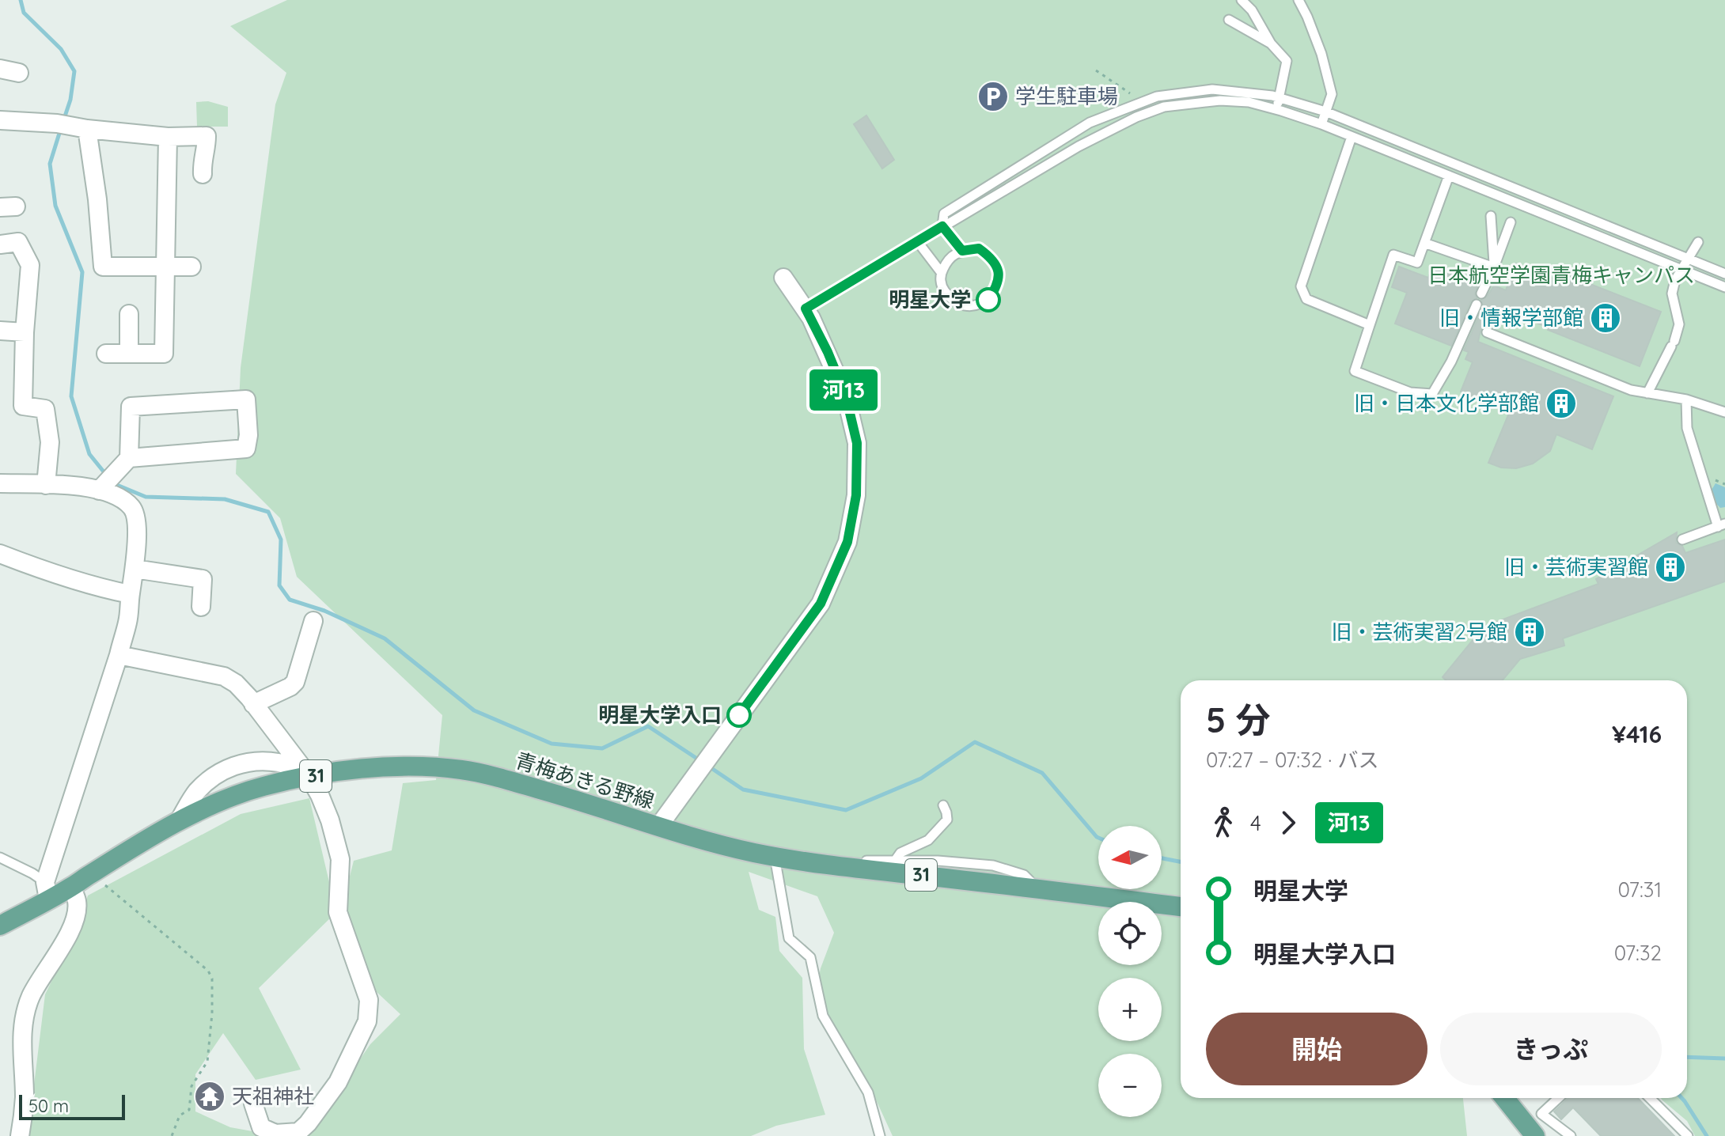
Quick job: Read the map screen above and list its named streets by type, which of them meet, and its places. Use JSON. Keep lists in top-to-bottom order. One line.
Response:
{"streets":{"main road":["31","青梅あきる野線"]},"parks":["日本航空学園青梅キャンパス"],"places":{"parking":["学生駐車場"],"other":["明星大学","明星大学入口"],"building":["旧・情報学部館","旧・日本文化学部館","旧・芸術実習館","旧・芸術実習2号館"],"temple":["天祖神社"]},"lines":["bus line 河13"],"scale_bar":"50 m","north":"left","page":{"on_map":"河13","heading":["5 分","07:27 – 07:32 · バス","¥416"],"legs":["4","河13"],"map_buttons":["+","−"],"list":[{"name":"明星大学","value":"07:31"},{"name":"明星大学入口","value":"07:32"}],"buttons":["開始","きっぷ"],"scale":"50 m"}}
